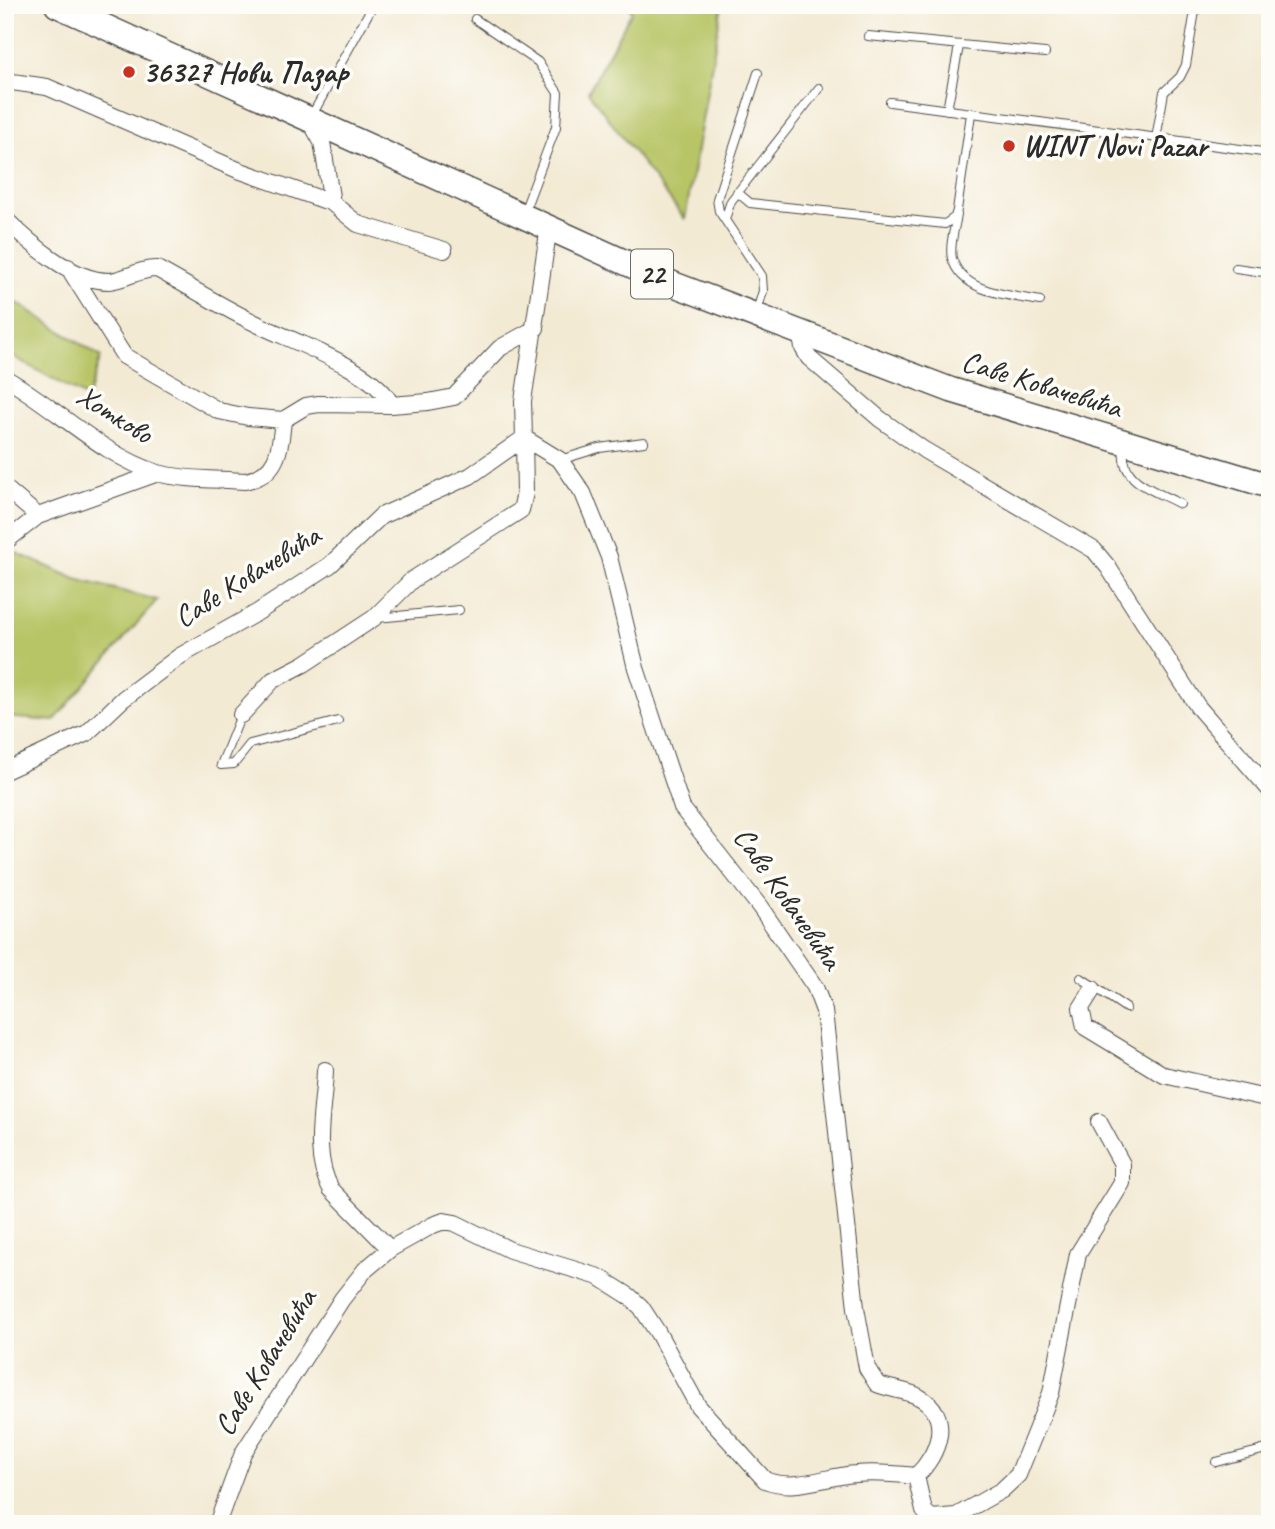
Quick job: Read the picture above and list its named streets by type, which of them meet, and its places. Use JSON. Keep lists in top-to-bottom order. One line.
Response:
{"streets":{"main road":["22","Саве Ковачевића"],"street":["Хотково"]},"places":["36327 Нови Пазар","WINT Novi Pazar"]}
